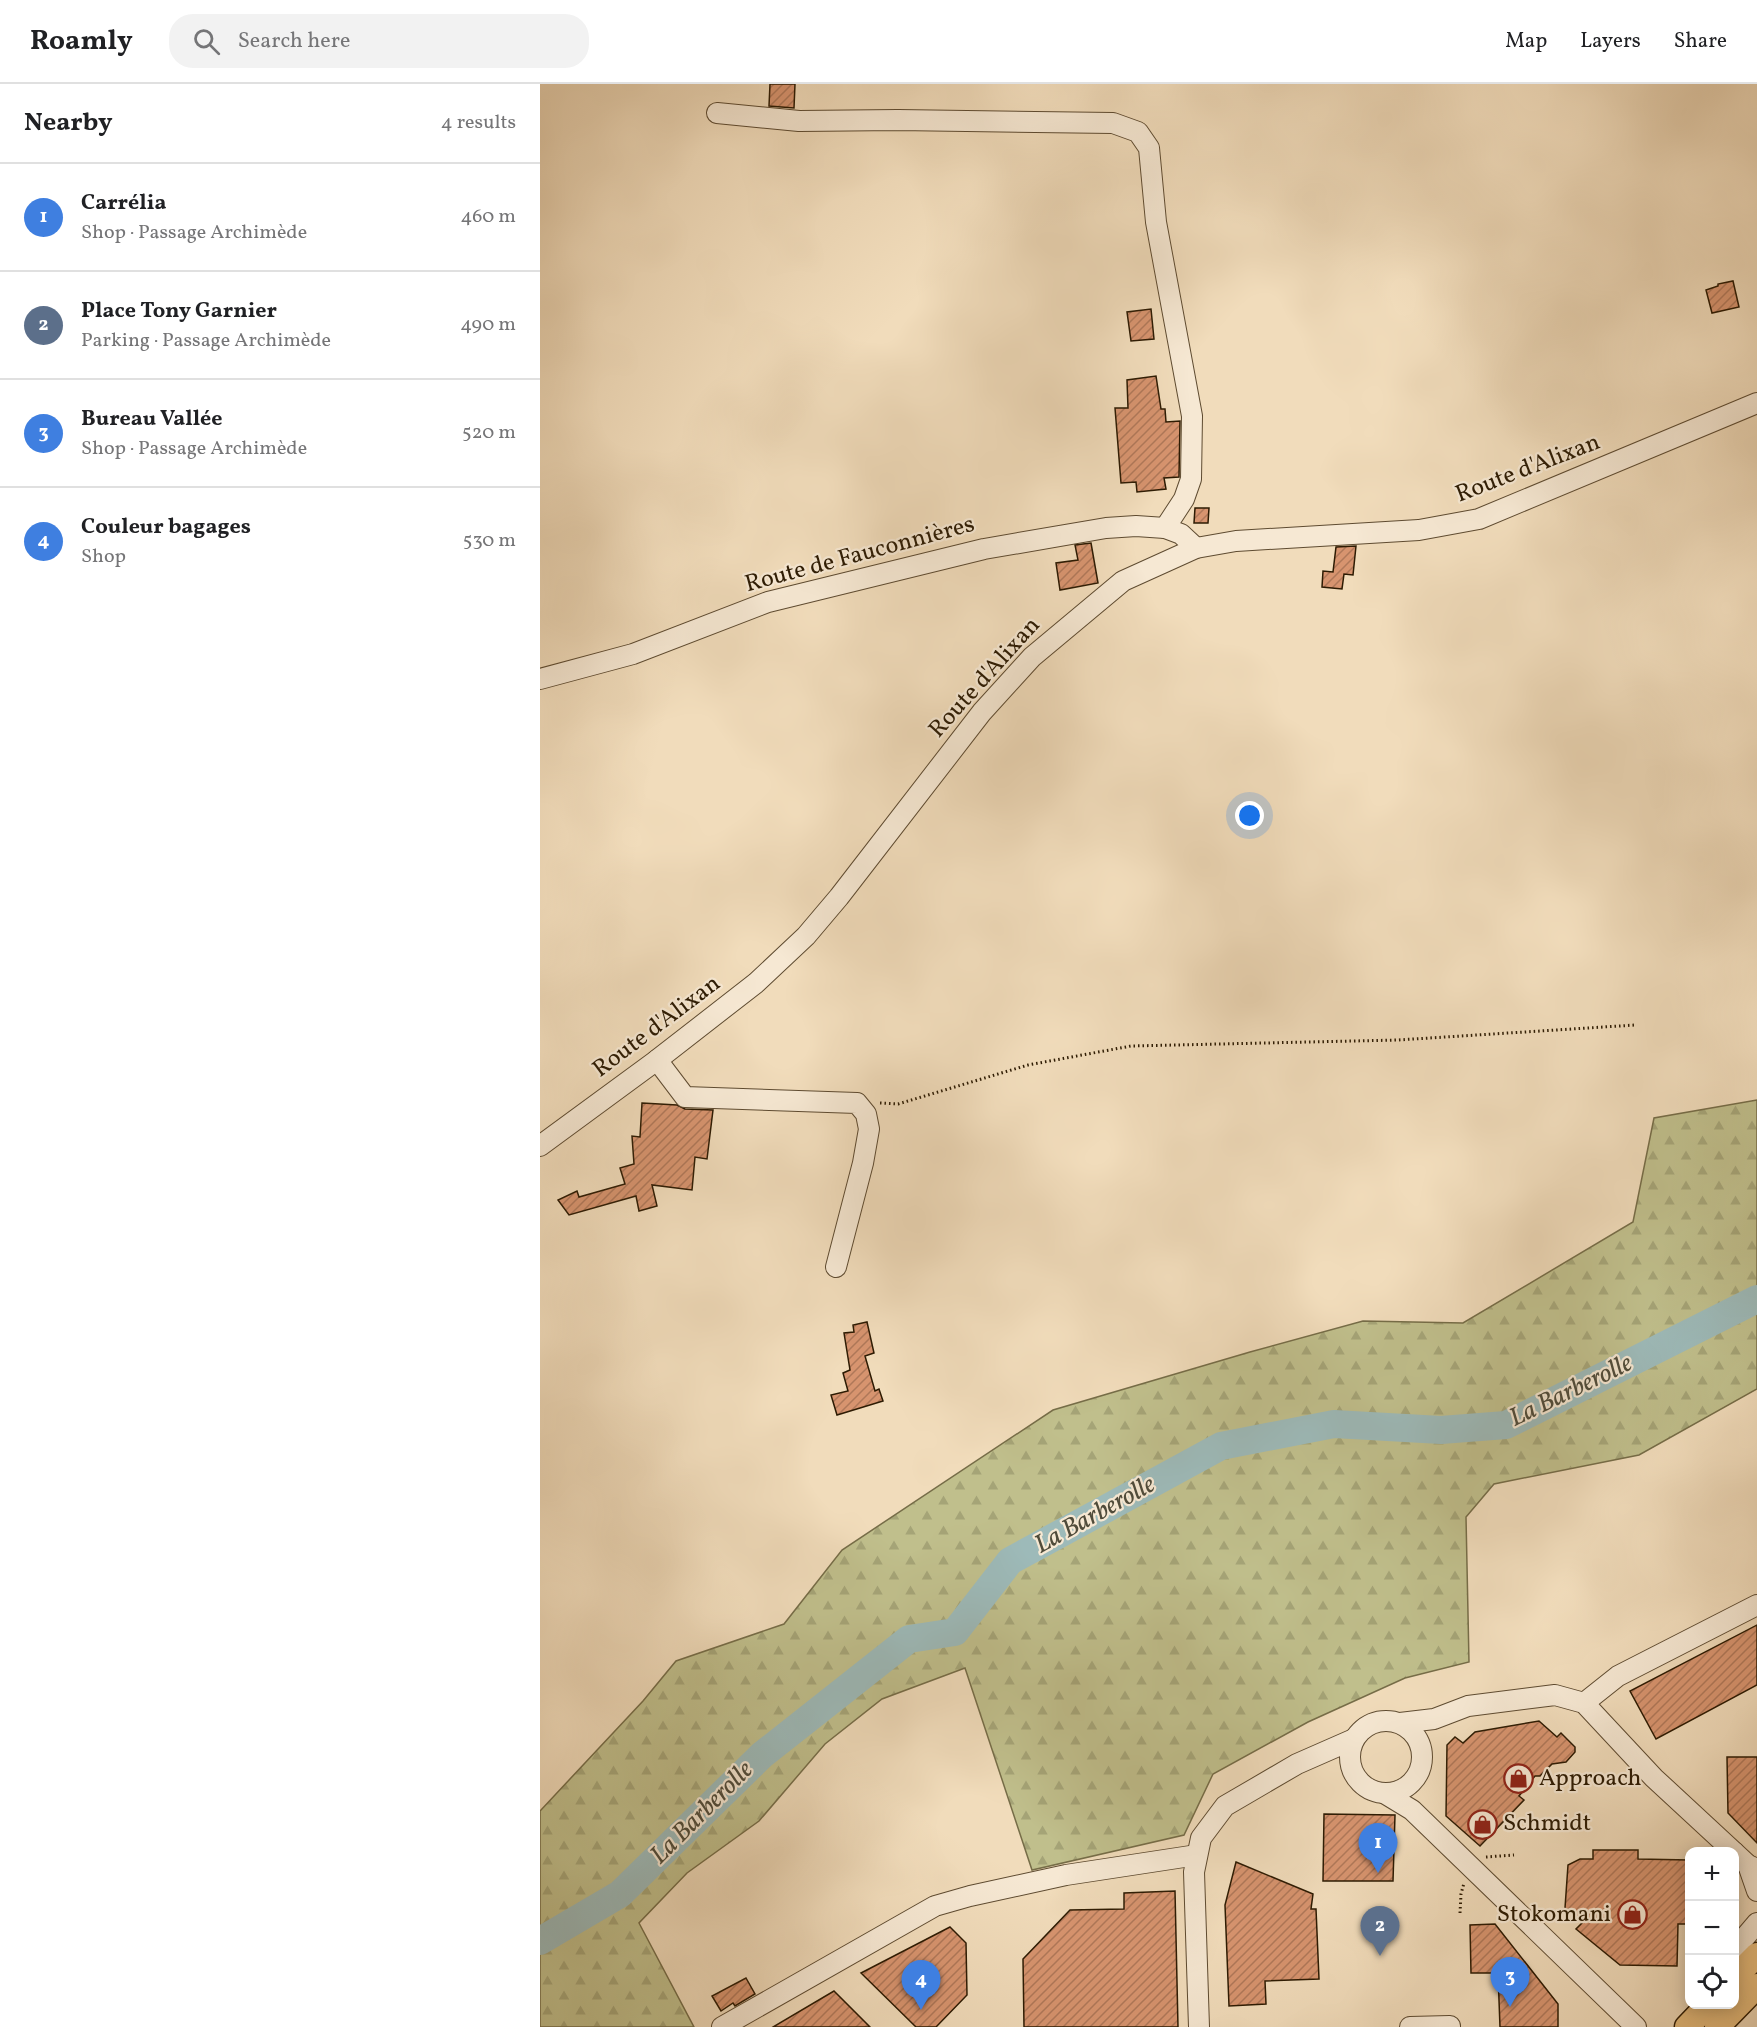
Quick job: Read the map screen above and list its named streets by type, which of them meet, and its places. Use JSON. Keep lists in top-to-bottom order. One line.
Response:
{"streets":{"street":["Route d'Alixan","Route de Fauconnières"]},"crossings":[["Route d'Alixan","Route de Fauconnières"]],"water":["La Barberolle"],"places":{"shop":["Approach","Schmidt","Stokomani"]},"page":{"header":"Roamly","search":"Search here","nav":["Map","Layers","Share"],"heading":["Nearby","4 results"],"list":[{"mark":"1","name":"Carrélia","note":"Shop · Passage Archimède","value":"460 m"},{"mark":"2","name":"Place Tony Garnier","note":"Parking · Passage Archimède","value":"490 m"},{"mark":"3","name":"Bureau Vallée","note":"Shop · Passage Archimède","value":"520 m"},{"mark":"4","name":"Couleur bagages","note":"Shop","value":"530 m"}],"pins":["1","2","3","4"],"map_buttons":["+","−"]}}
